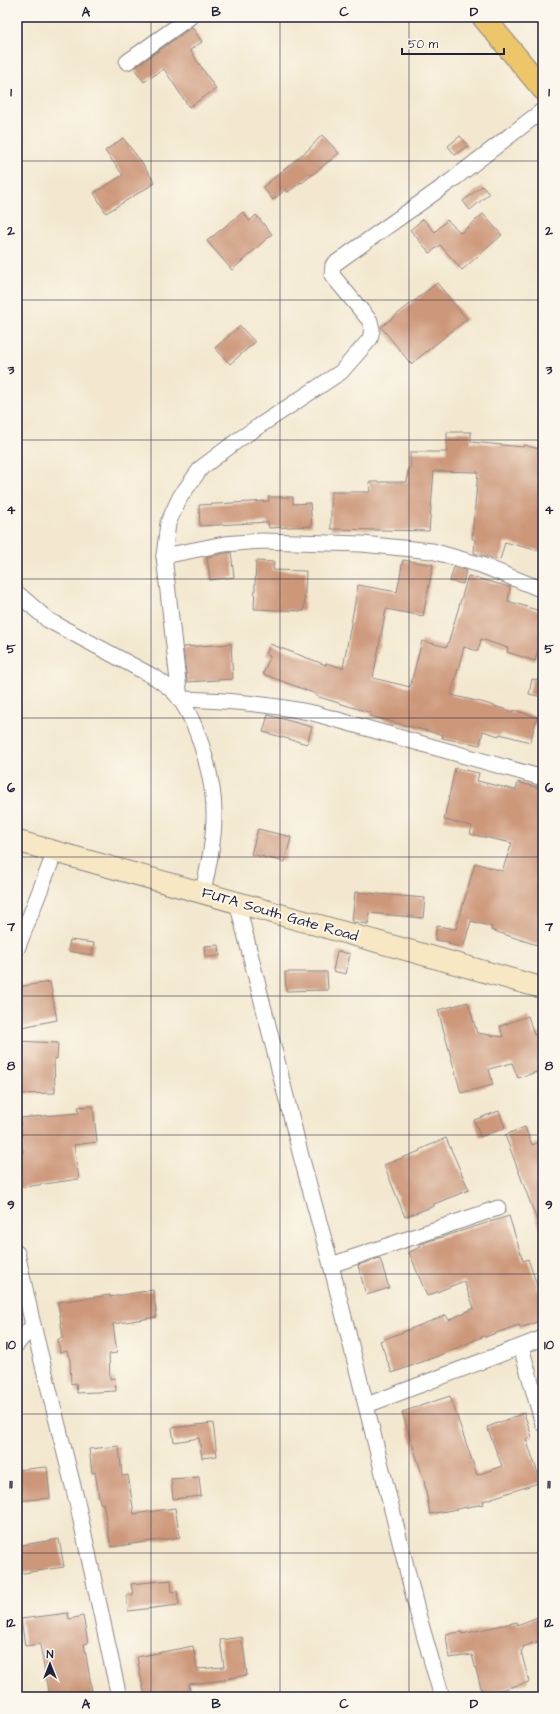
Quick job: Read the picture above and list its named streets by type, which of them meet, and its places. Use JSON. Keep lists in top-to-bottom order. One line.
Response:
{"streets":{"main road":["FUTA South Gate Road"]},"scale_bar":"50 m","north":"top","grid":{"columns":["A","B","C","D"],"rows":["1","2","3","4","5","6","7","8","9","10","11","12"]}}
